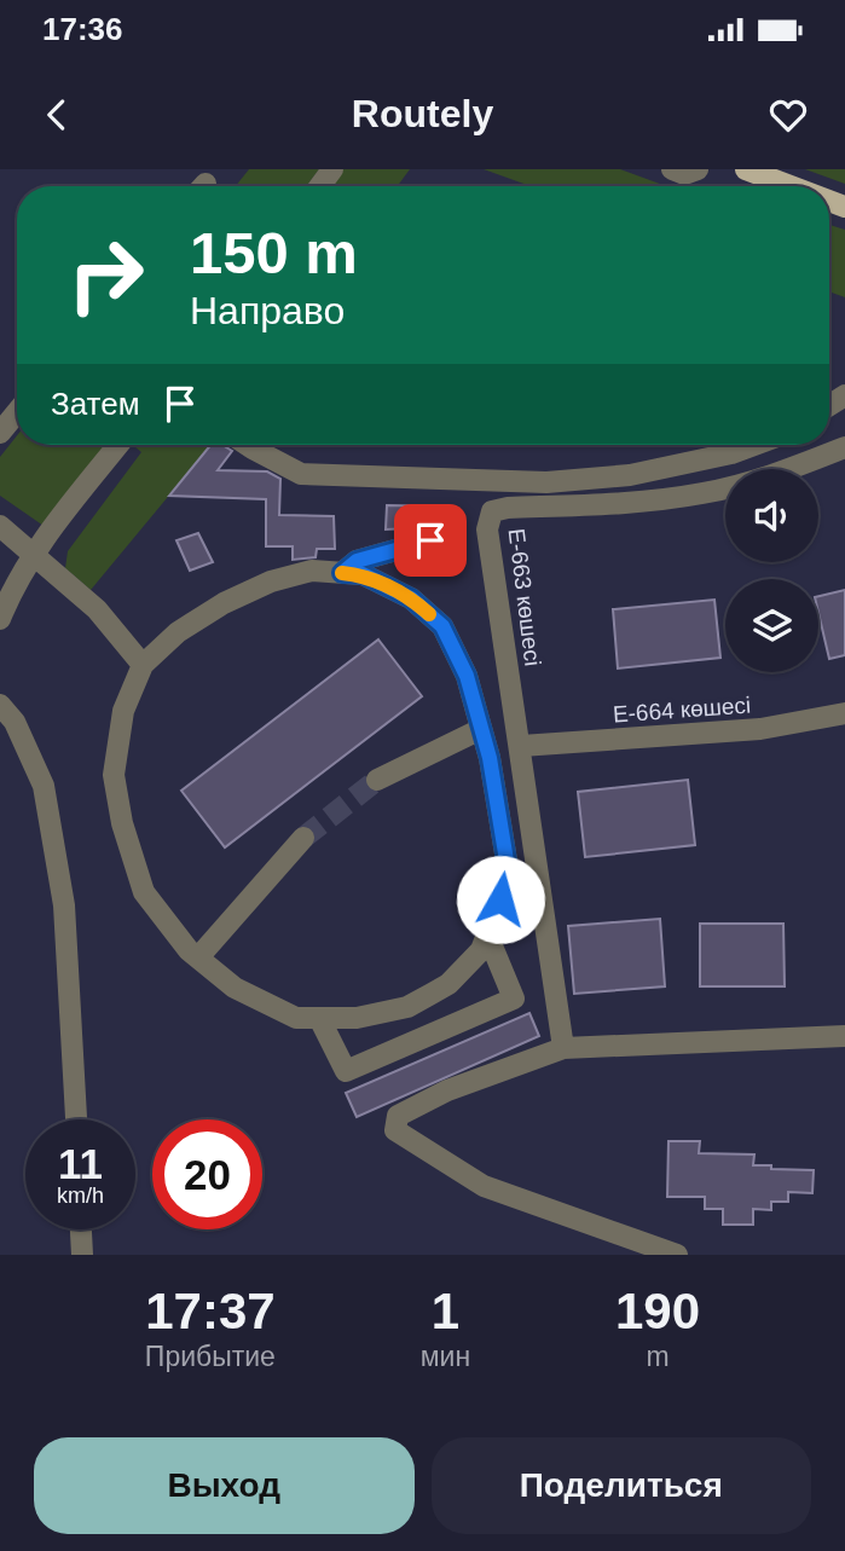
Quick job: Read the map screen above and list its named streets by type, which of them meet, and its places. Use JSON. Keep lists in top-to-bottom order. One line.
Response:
{"streets":{"street":["Е-663 көшесі","Е-664 көшесі"]},"crossings":[["Е-663 көшесі","Е-664 көшесі"]],"page":{"status":"17:36","header":"Routely","turn":["150 m","Направо"],"then":"Затем","speed":"11 km/h","limit":"20","eta":["17:37","Прибытие","1","мин","190","m"],"buttons":["Выход","Поделиться"]}}
